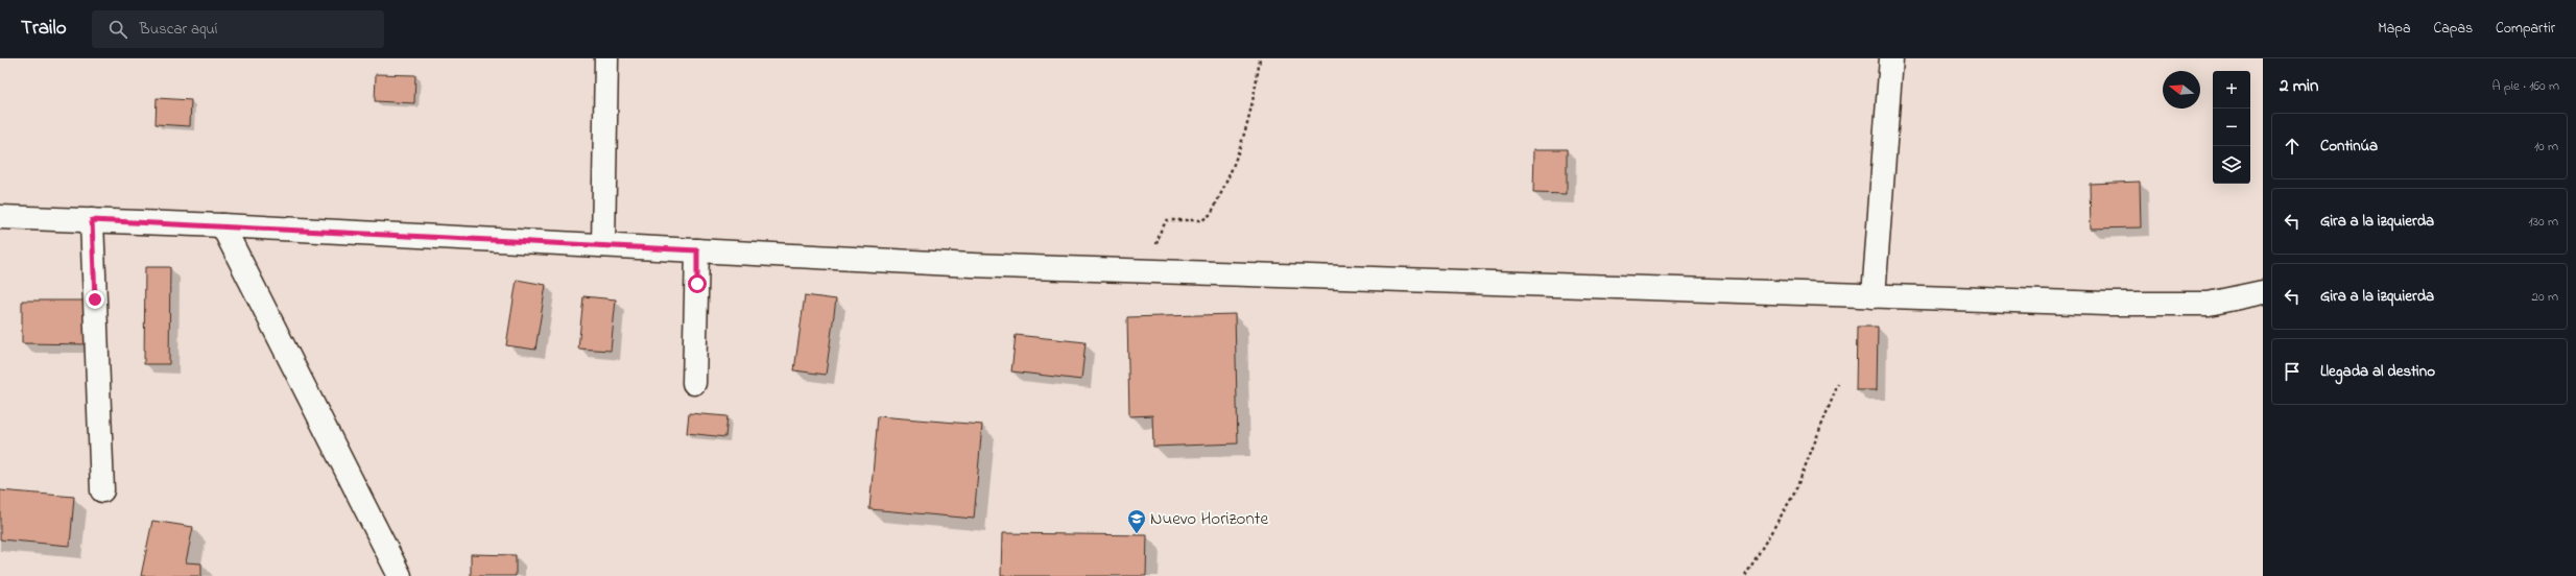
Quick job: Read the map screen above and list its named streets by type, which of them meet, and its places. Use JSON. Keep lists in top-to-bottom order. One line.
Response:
{"places":{"school or university":["Nuevo Horizonte"]},"north":"left","page":{"header":"Trailo","search":"Buscar aquí","nav":["Mapa","Capas","Compartir"],"heading":["2 min","A pie · 160 m"],"map_buttons":["+","−"],"list":[["Continúa","10 m"],["Gira a la izquierda","130 m"],["Gira a la izquierda","20 m"],"Llegada al destino"]}}
